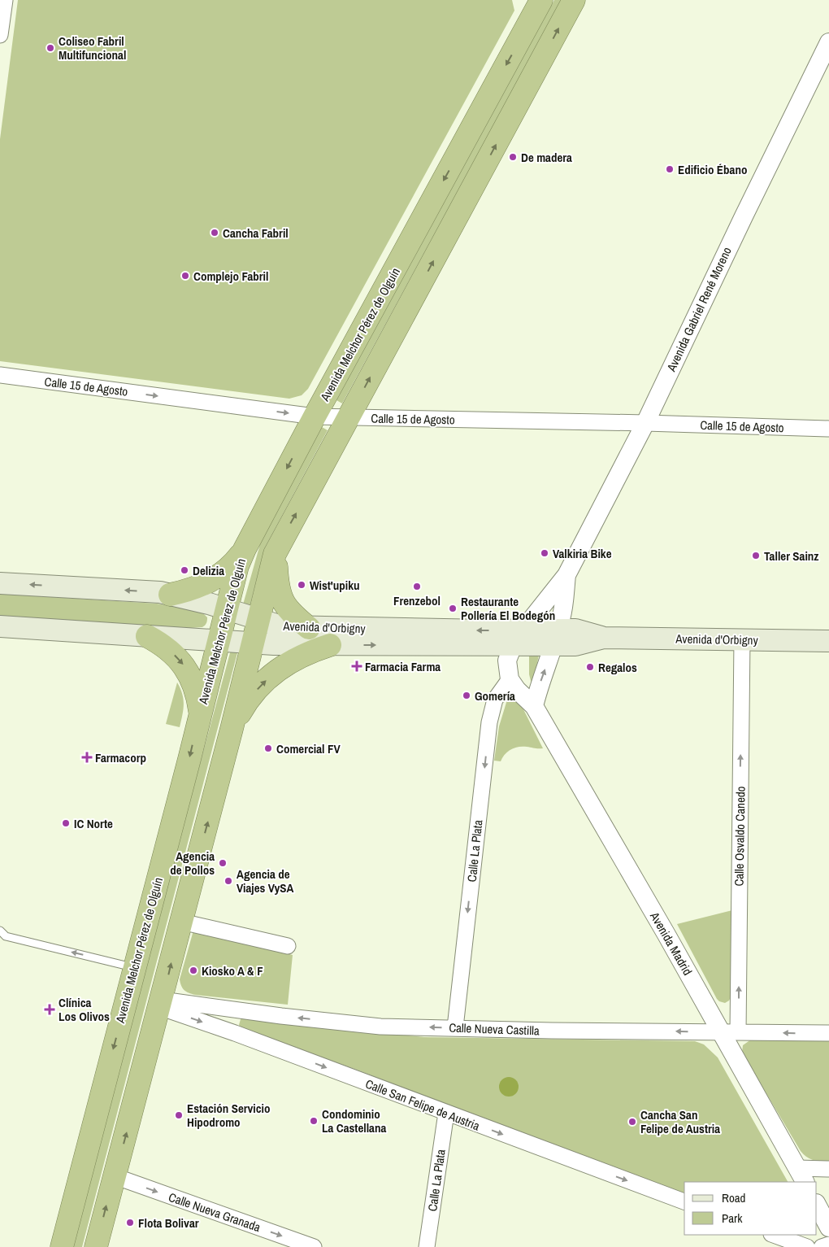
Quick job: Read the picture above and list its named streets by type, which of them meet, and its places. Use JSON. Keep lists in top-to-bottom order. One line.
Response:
{"streets":{"highway":["Avenida Melchor Pérez de Olguín"],"main road":["Avenida d'Orbigny"],"street":["Avenida Gabriel René Moreno","Calle 15 de Agosto","Calle Osvaldo Canedo","Calle La Plata","Avenida Madrid","Calle Nueva Castilla","Calle San Felipe de Austria","Calle Nueva Granada"]},"crossings":[["Avenida Gabriel René Moreno","Calle 15 de Agosto"],["Avenida Gabriel René Moreno","Avenida d'Orbigny"],["Avenida Melchor Pérez de Olguín","Calle 15 de Agosto"],["Avenida Melchor Pérez de Olguín","Avenida d'Orbigny"],["Avenida d'Orbigny","Calle Osvaldo Canedo"],["Calle Osvaldo Canedo","Avenida Madrid"],["Calle Osvaldo Canedo","Calle Nueva Castilla"],["Calle La Plata","Avenida Madrid"],["Calle La Plata","Calle Nueva Castilla"],["Calle La Plata","Calle San Felipe de Austria"],["Avenida Madrid","Calle Nueva Castilla"],["Calle Nueva Castilla","Calle San Felipe de Austria"]],"one_way":["Calle 15 de Agosto","Calle Osvaldo Canedo","Calle La Plata","Calle Nueva Castilla","Calle San Felipe de Austria","Calle Nueva Granada"],"places":{"other":["Coliseo Fabril Multifuncional","De madera","Edificio Ébano","Cancha Fabril","Complejo Fabril","Valkiria Bike","Taller Sainz","Delizia","Wist'upiku","Frenzebol","Restaurante Pollería El Bodegón","Regalos","Gomería","Comercial FV","IC Norte","Agencia de Pollos","Agencia de Viajes VySA","Kiosko A & F","Estación Servicio Hipodromo","Condominio La Castellana","Cancha San Felipe de Austria","Flota Bolivar"],"health":["Farmacia Farma","Farmacorp","Clínica Los Olivos"]},"legend":["Road","Park"]}
